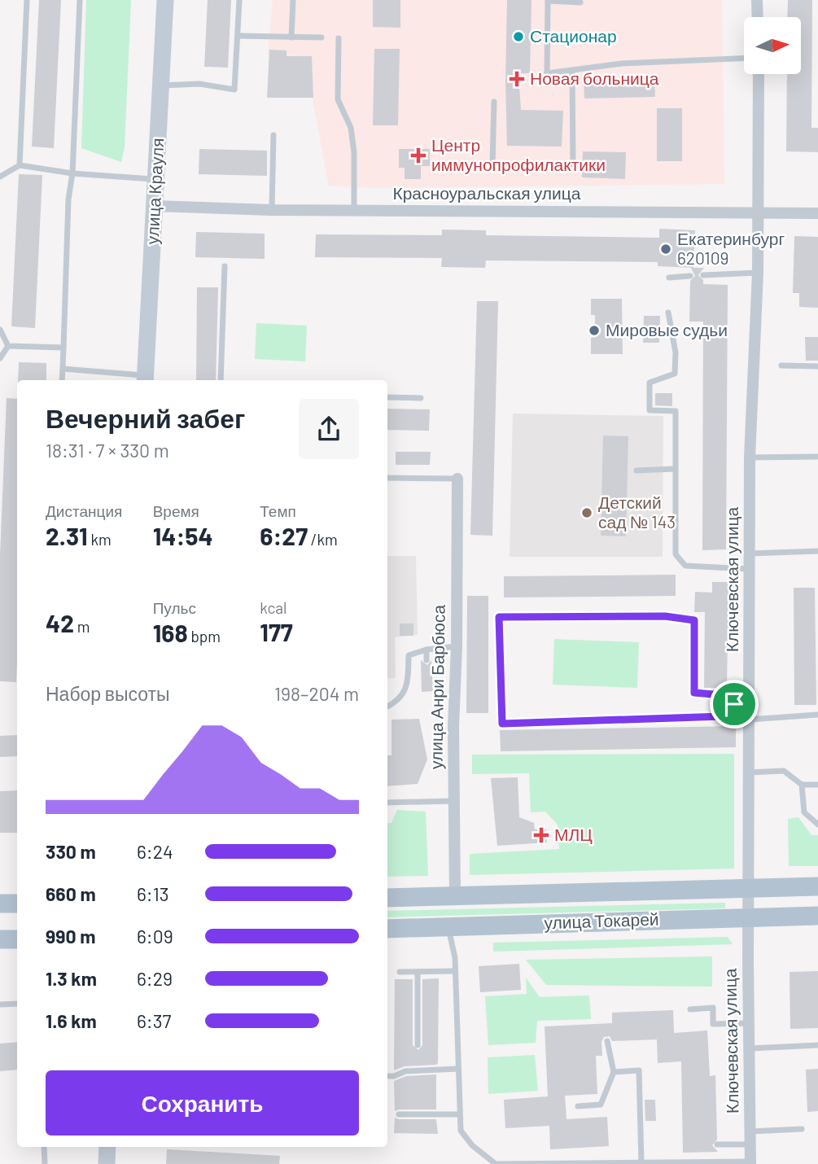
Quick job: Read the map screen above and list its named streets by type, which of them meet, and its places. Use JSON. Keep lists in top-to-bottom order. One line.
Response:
{"streets":{"main road":["улица Крауля","улица Токарей"],"street":["Красноуральская улица","Ключевская улица","улица Анри Барбюса"]},"crossings":[["улица Крауля","Красноуральская улица"],["Красноуральская улица","Ключевская улица"],["Ключевская улица","улица Токарей"],["улица Анри Барбюса","улица Токарей"]],"places":{"other":["Стационар","Екатеринбург 620109","Мировые судьи","Детский сад № 143"],"health":["Новая больница","Центр иммунопрофилактики","МЛЦ"]},"north":"right","page":{"heading":["Вечерний забег","18:31 · 7 × 330 m"],"stats":[["Дистанция","2.31 km"],["Время","14:54"],["Темп","6:27 /km"],["42 m"],["Пульс","168 bpm"],["kcal","177"]],"chart":["Набор высоты","198–204 m"],"list":[{"name":"330 m","note":"6:24"},{"name":"660 m","note":"6:13"},{"name":"990 m","note":"6:09"},{"name":"1.3 km","note":"6:29"},{"name":"1.6 km","note":"6:37"}],"buttons":"Сохранить"}}
